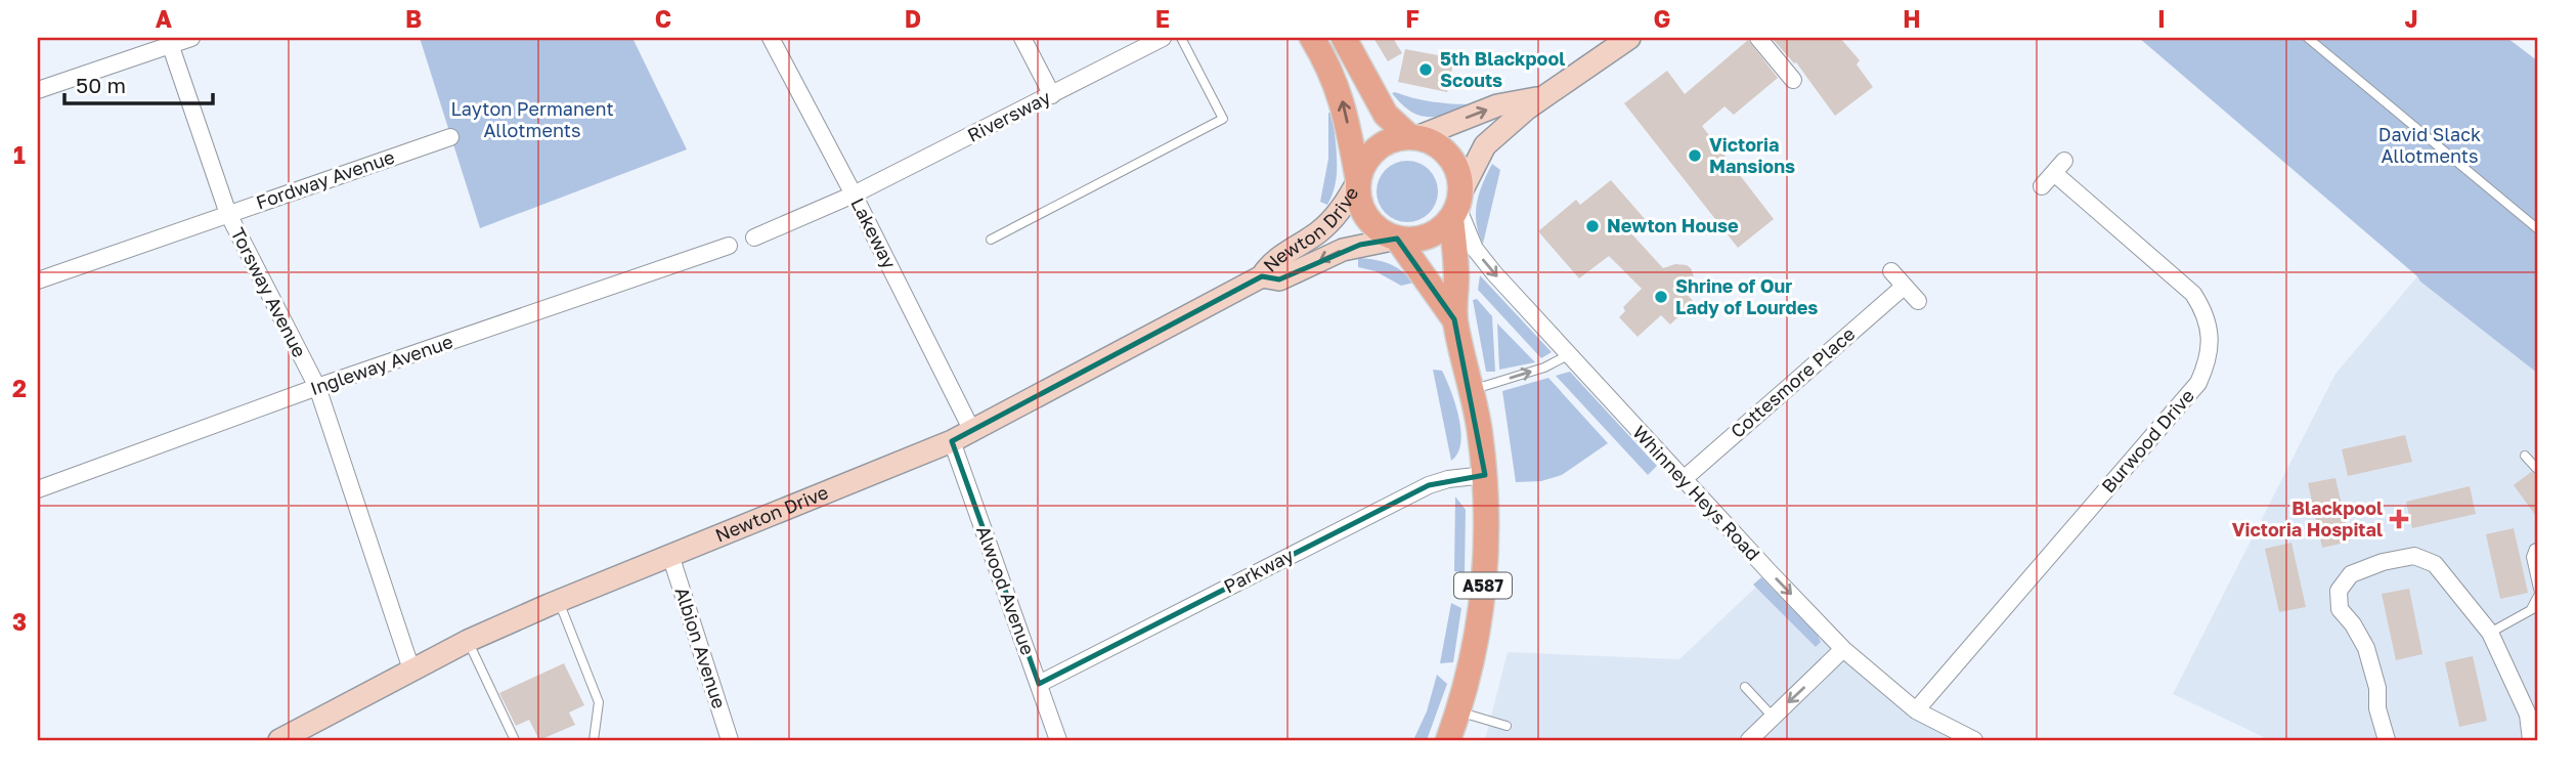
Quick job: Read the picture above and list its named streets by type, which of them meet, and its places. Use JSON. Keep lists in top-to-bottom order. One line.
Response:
{"streets":{"main road":["Newton Drive","A587"],"street":["Riversway","Fordway Avenue","Lakeway","Torsway Avenue","Ingleway Avenue","Cottesmore Place","Burwood Drive","Whinney Heys Road","Parkway","Alwood Avenue","Albion Avenue"]},"crossings":[["Riversway","Lakeway"],["Fordway Avenue","Torsway Avenue"],["Newton Drive","Lakeway"],["Newton Drive","Torsway Avenue"],["Newton Drive","Whinney Heys Road"],["Newton Drive","A587"],["Newton Drive","Alwood Avenue"],["Newton Drive","Albion Avenue"],["Torsway Avenue","Ingleway Avenue"],["Cottesmore Place","Whinney Heys Road"],["Burwood Drive","Whinney Heys Road"],["Whinney Heys Road","A587"],["Parkway","A587"],["Parkway","Alwood Avenue"]],"one_way":["Whinney Heys Road"],"parks":["Layton Permanent Allotments","David Slack Allotments"],"places":{"other":["5th Blackpool Scouts","Victoria Mansions","Newton House","Shrine of Our Lady of Lourdes"],"health":["Blackpool Victoria Hospital"]},"scale_bar":"50 m","grid":{"columns":["A","B","C","D","E","F","G","H","I","J"],"rows":["1","2","3"]}}
